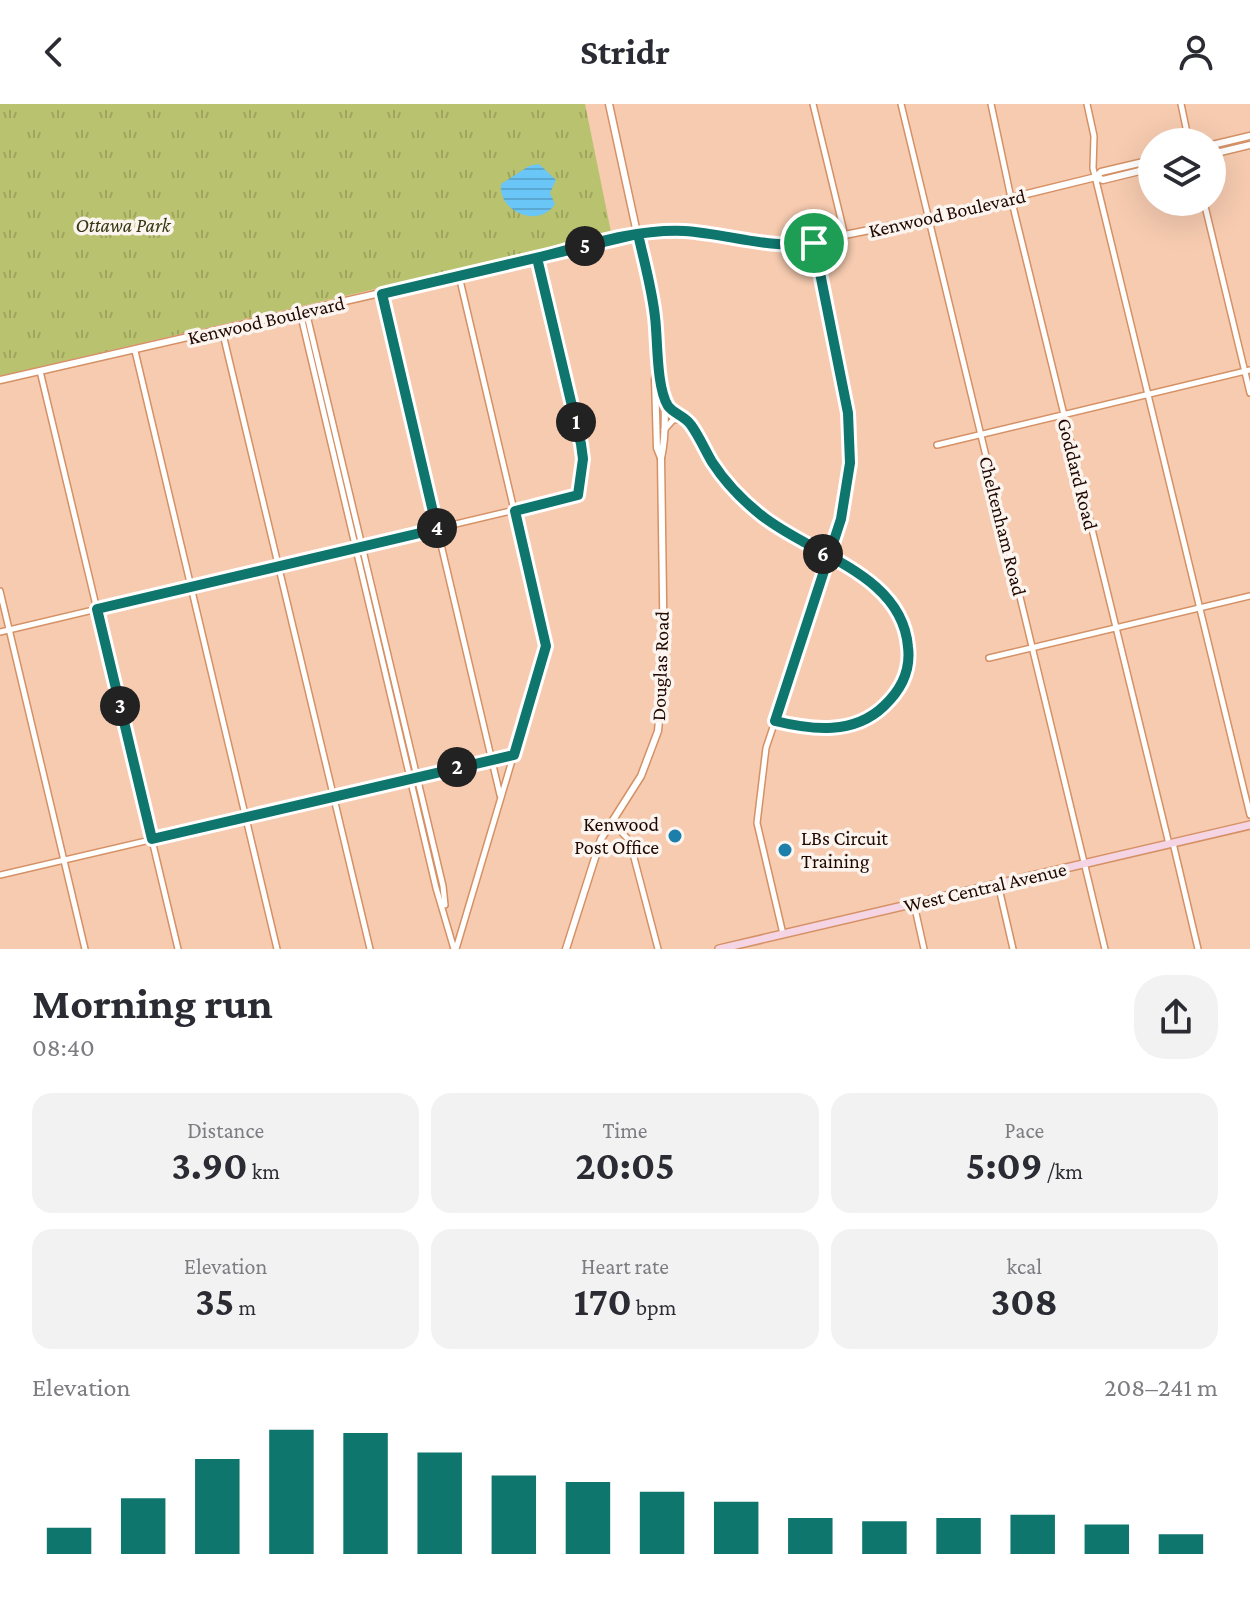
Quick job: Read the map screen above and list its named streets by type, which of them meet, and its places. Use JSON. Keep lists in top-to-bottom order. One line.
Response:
{"streets":{"main road":["West Central Avenue"],"street":["Kenwood Boulevard","Goddard Road","Cheltenham Road","Douglas Road"]},"crossings":[["Kenwood Boulevard","Goddard Road"],["Kenwood Boulevard","Cheltenham Road"],["Kenwood Boulevard","Douglas Road"],["Goddard Road","West Central Avenue"],["Cheltenham Road","West Central Avenue"]],"parks":["Ottawa Park"],"places":["Kenwood Post Office","LBs Circuit Training"],"page":{"header":"Stridr","pins":["5","1","4","6","3","2"],"heading":["Morning run","08:40"],"stats":[["Distance","3.90 km"],["Time","20:05"],["Pace","5:09 /km"],["Elevation","35 m"],["Heart rate","170 bpm"],["kcal","308"]],"chart":["Elevation","208–241 m"]}}
